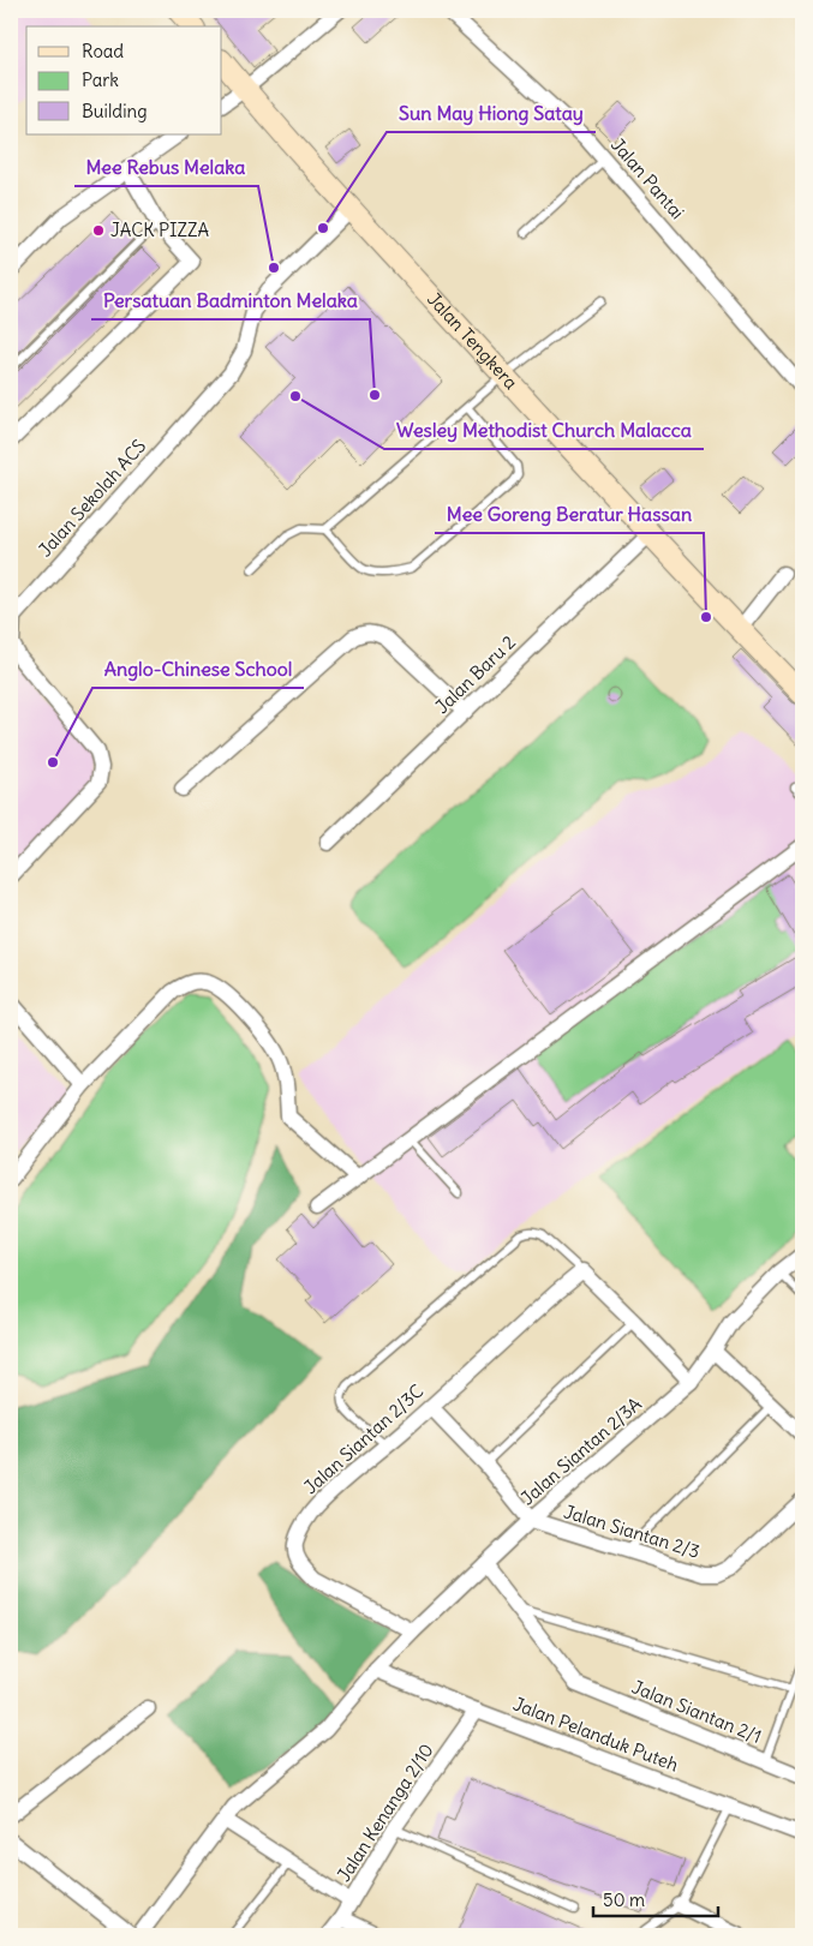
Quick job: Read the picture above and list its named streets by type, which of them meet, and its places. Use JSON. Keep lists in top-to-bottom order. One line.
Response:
{"streets":{"main road":["Jalan Tengkera"],"street":["Jalan Pantai","Jalan Sekolah ACS","Jalan Baru 2","Jalan Siantan 2/3C","Jalan Siantan 2/3A","Jalan Siantan 2/3","Jalan Siantan 2/1","Jalan Pelanduk Puteh","Jalan Kenanga 2/10"]},"crossings":[["Jalan Tengkera","Jalan Sekolah ACS"],["Jalan Tengkera","Jalan Baru 2"],["Jalan Siantan 2/3C","Jalan Siantan 2/3A"],["Jalan Siantan 2/3A","Jalan Siantan 2/3"],["Jalan Siantan 2/3A","Jalan Pelanduk Puteh"],["Jalan Pelanduk Puteh","Jalan Kenanga 2/10"]],"places":["Sun May Hiong Satay","JACK PIZZA","Mee Rebus Melaka","Persatuan Badminton Melaka","Wesley Methodist Church Malacca","Mee Goreng Beratur Hassan","Anglo-Chinese School"],"legend":["Road","Park","Building"],"scale_bar":"50 m"}
